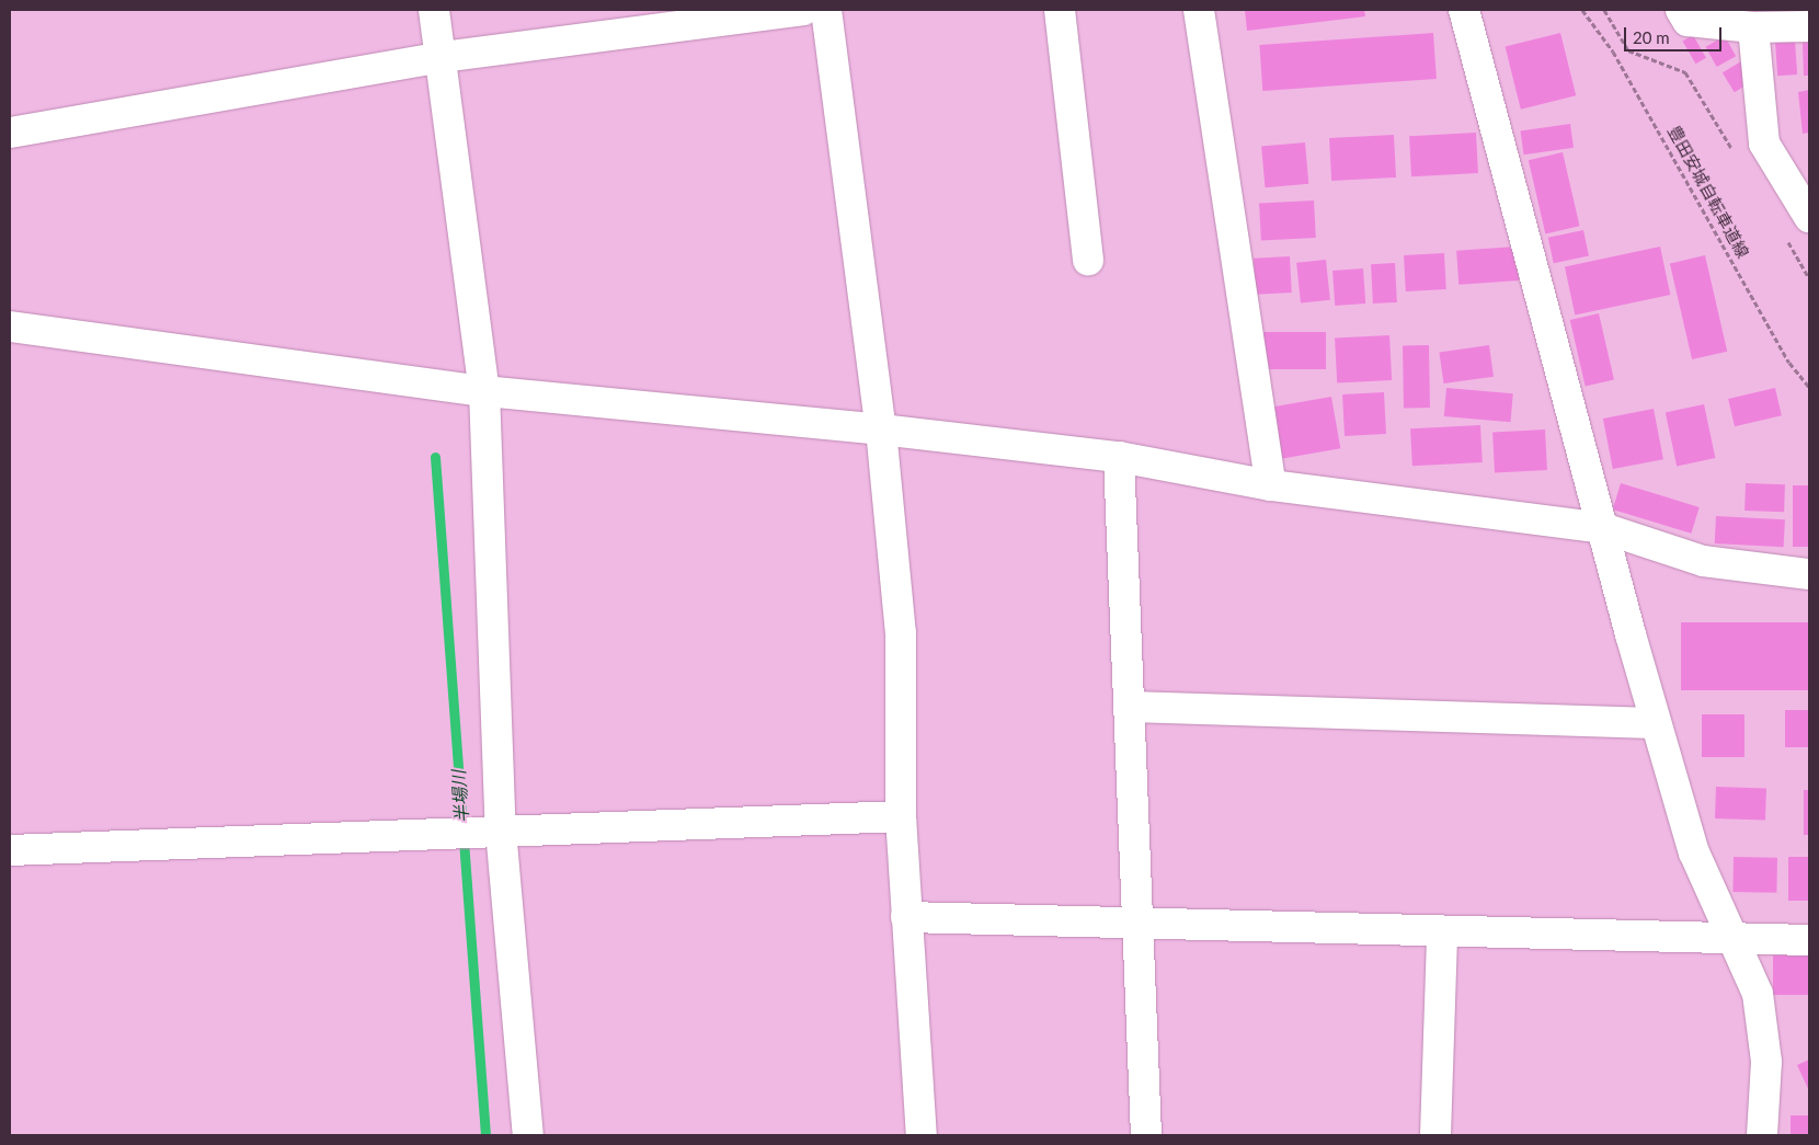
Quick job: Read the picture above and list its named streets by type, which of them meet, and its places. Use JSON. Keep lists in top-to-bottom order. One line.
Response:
{"streets":{"path":["豊田安城自転車道線"]},"water":["半場川"],"scale_bar":"20 m"}
